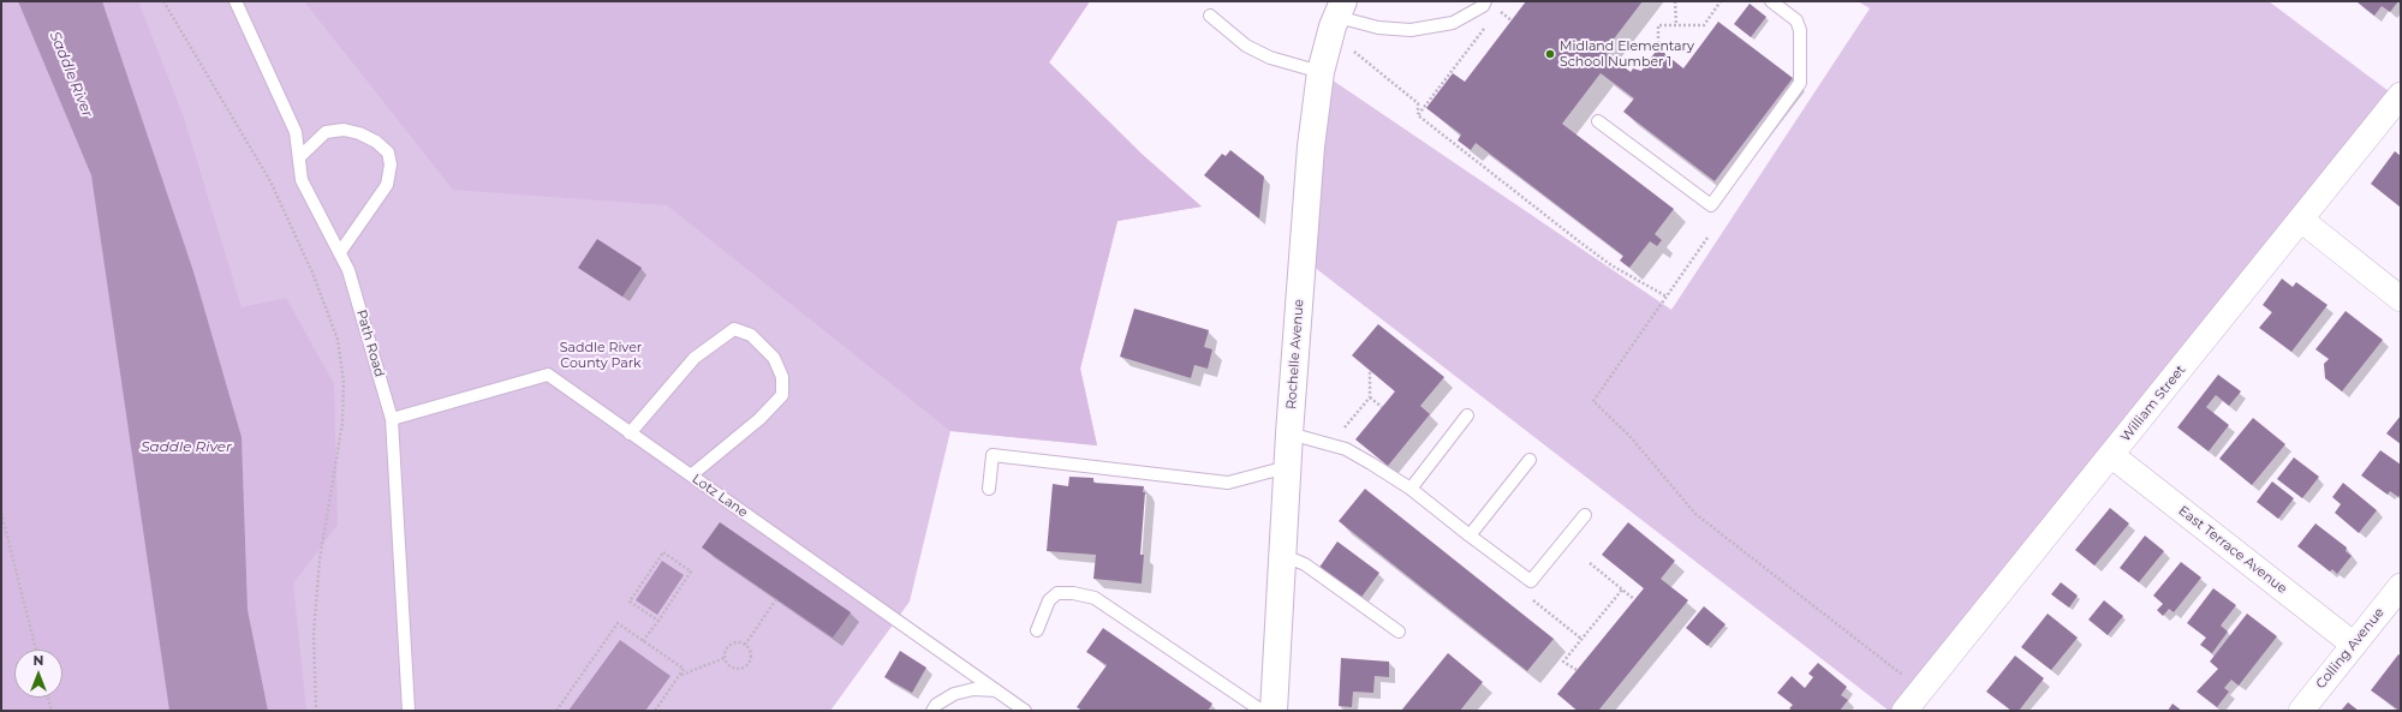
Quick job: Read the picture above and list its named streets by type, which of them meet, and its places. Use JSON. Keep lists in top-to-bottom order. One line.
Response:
{"streets":{"street":["Rochelle Avenue","William Street","East Terrace Avenue","Colling Avenue"],"lane":["Path Road","Lotz Lane"]},"crossings":[["Path Road","Lotz Lane"],["William Street","East Terrace Avenue"],["East Terrace Avenue","Colling Avenue"]],"water":["Saddle River"],"parks":["Saddle River County Park"],"places":["Midland Elementary School Number 1"],"north":"top"}
